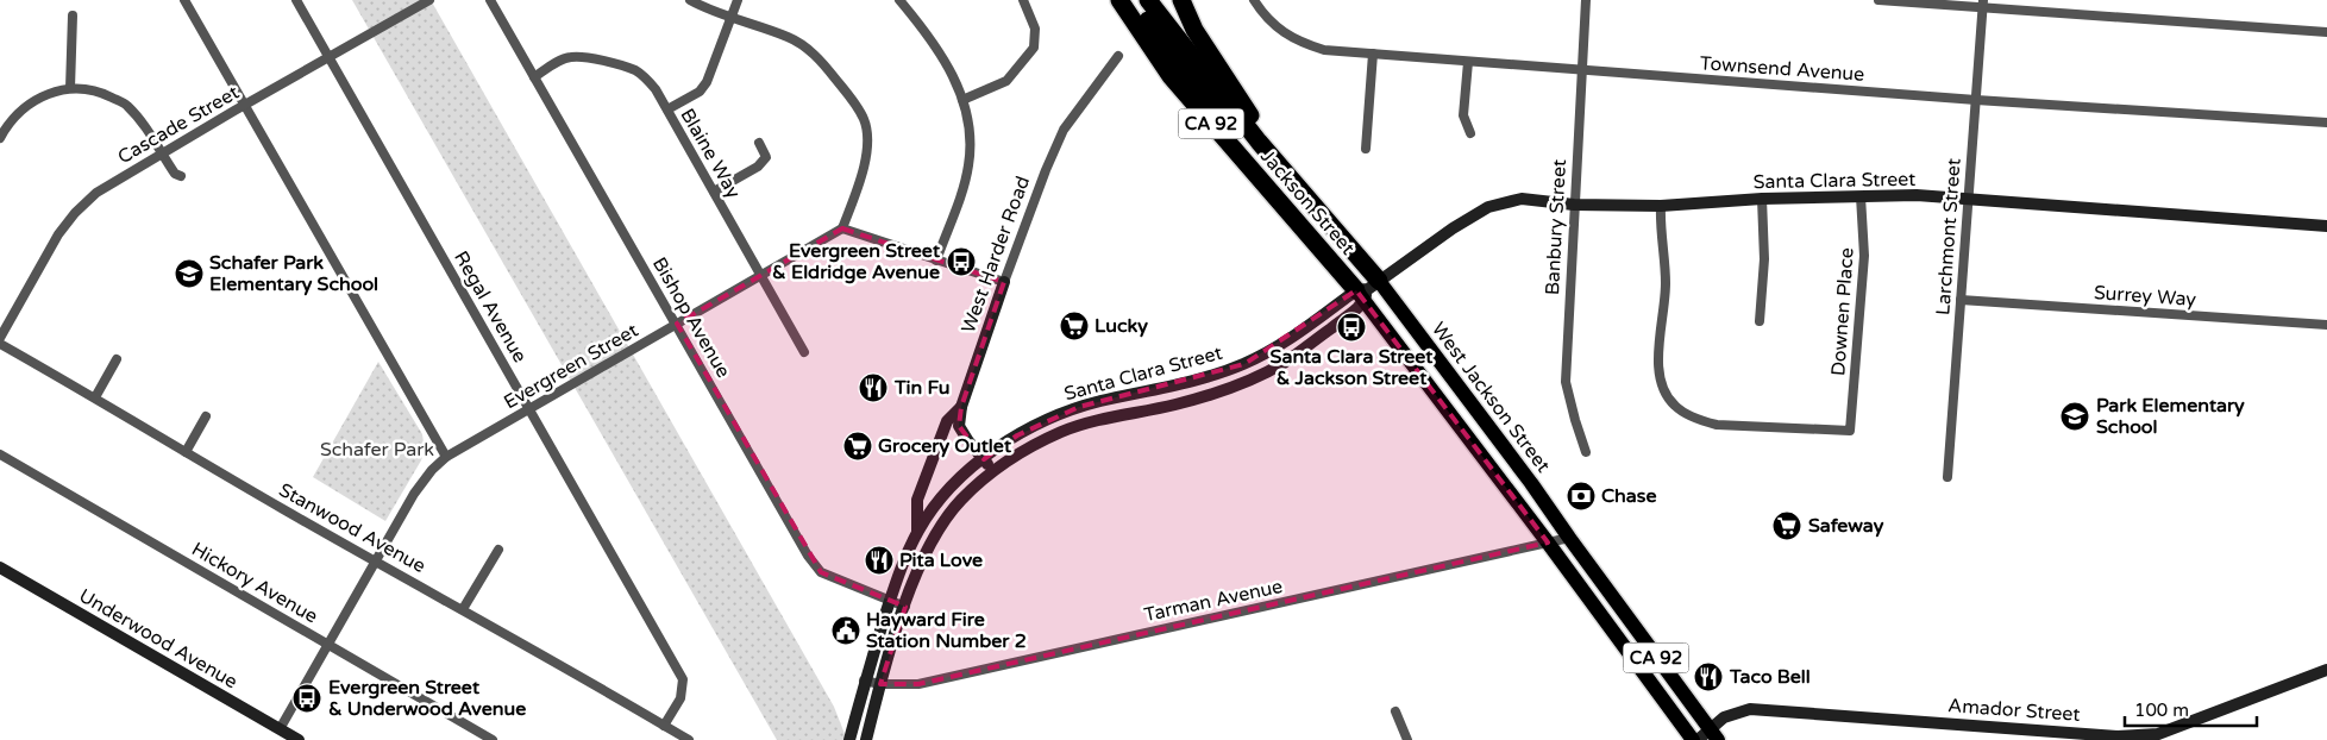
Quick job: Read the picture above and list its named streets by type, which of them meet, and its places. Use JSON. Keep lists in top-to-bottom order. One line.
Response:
{"streets":{"highway":["CA 92","Jackson Street"],"main road":["Santa Clara Street","West Harder Road","West Jackson Street","Underwood Avenue","Amador Street"],"street":["Townsend Avenue","Cascade Street","Blaine Way","Banbury Street","Larchmont Street","Surrey Way","Regal Avenue","Downen Place","Bishop Avenue","Evergreen Street","Stanwood Avenue","Hickory Avenue","Tarman Avenue"]},"crossings":[["Townsend Avenue","Banbury Street"],["Townsend Avenue","Larchmont Street"],["CA 92","Santa Clara Street"],["CA 92","Jackson Street"],["CA 92","West Jackson Street"],["CA 92","Tarman Avenue"],["CA 92","Amador Street"],["Cascade Street","Regal Avenue"],["Blaine Way","Bishop Avenue"],["Blaine Way","Evergreen Street"],["Santa Clara Street","Jackson Street"],["Santa Clara Street","Banbury Street"],["Santa Clara Street","Larchmont Street"],["Santa Clara Street","West Harder Road"],["Santa Clara Street","Downen Place"],["Santa Clara Street","Bishop Avenue"],["Santa Clara Street","West Jackson Street"],["Jackson Street","West Jackson Street"],["Larchmont Street","Surrey Way"],["Regal Avenue","Evergreen Street"],["Regal Avenue","Stanwood Avenue"],["Bishop Avenue","Evergreen Street"],["Evergreen Street","Stanwood Avenue"],["Evergreen Street","Hickory Avenue"],["Evergreen Street","Underwood Avenue"],["West Jackson Street","Tarman Avenue"]],"parks":["Schafer Park"],"places":{"bus stop":["Evergreen Street & Eldridge Avenue","Santa Clara Street & Jackson Street","Evergreen Street & Underwood Avenue"],"school or university":["Schafer Park Elementary School","Park Elementary School"],"supermarket":["Lucky","Grocery Outlet","Safeway"],"restaurant":["Tin Fu","Pita Love","Taco Bell"],"bank":["Chase"],"public building":["Hayward Fire Station Number 2"]},"scale_bar":"100 m"}
